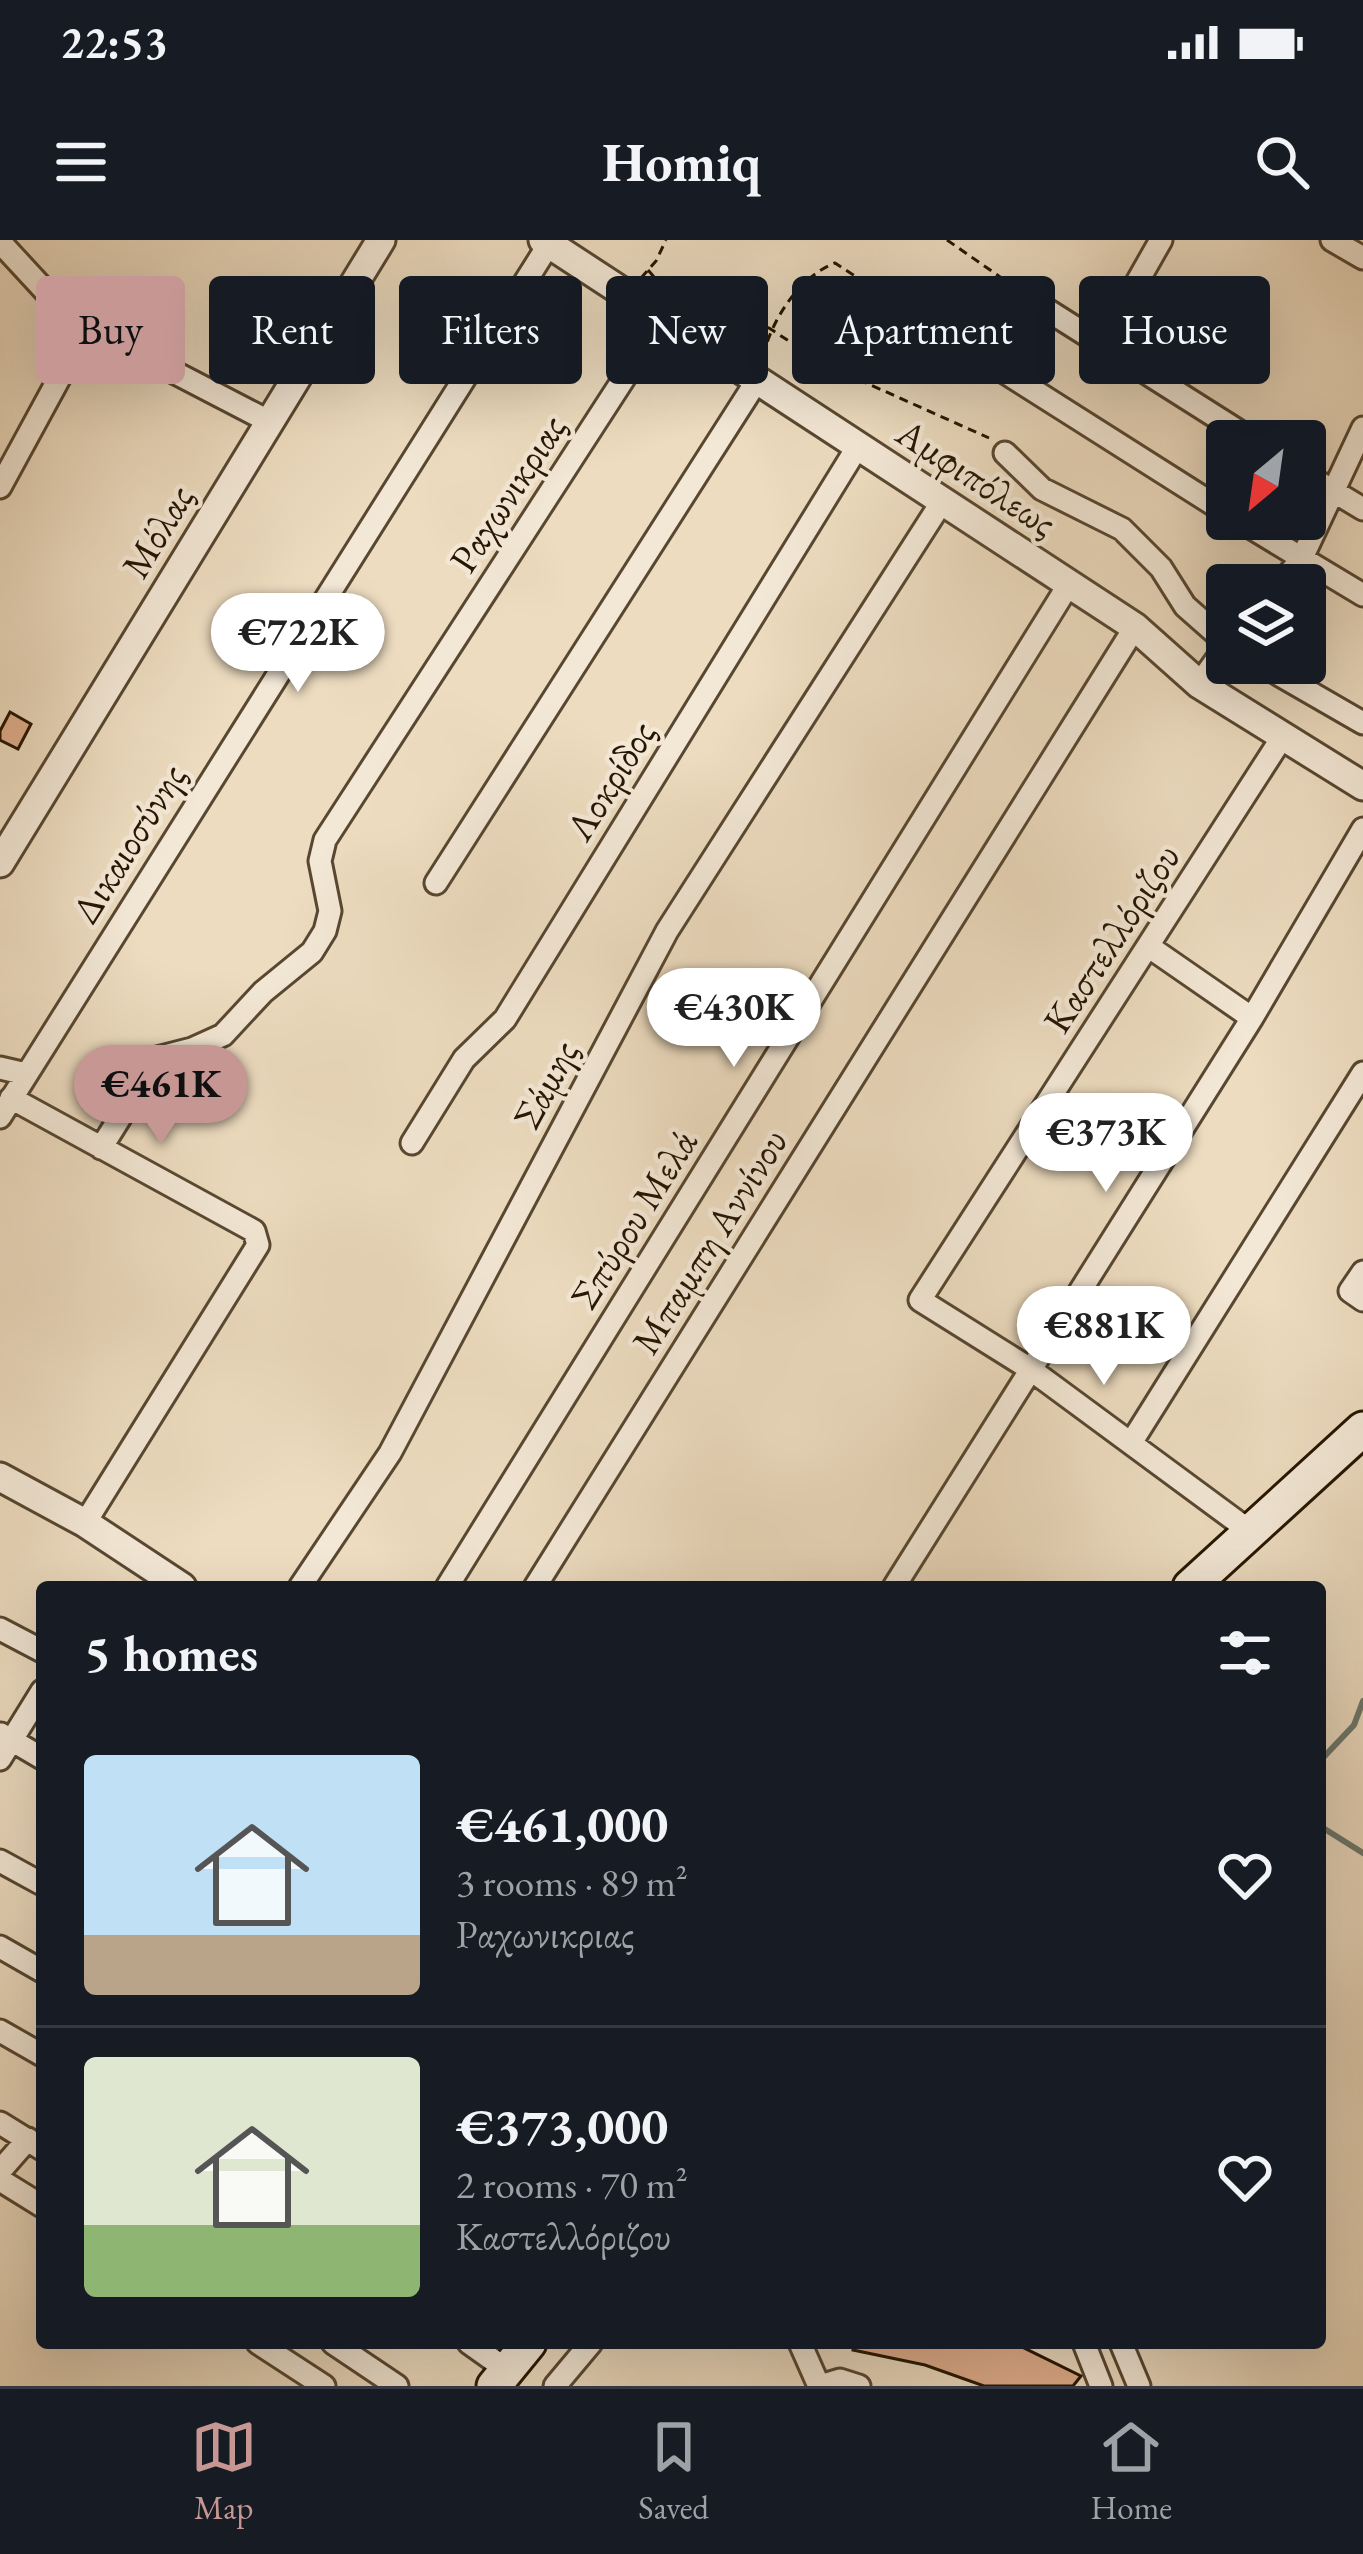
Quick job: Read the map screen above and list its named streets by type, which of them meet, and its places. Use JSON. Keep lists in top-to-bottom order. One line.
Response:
{"streets":{"street":["Αμφιπόλεως","Ραχωνικριας","Μόλας","Λοκρίδος","Δικαιοσύνης","Καστελλόριζου","Σάμης","Σπύρου Μελά","Μπαμπη Αννίνου"]},"crossings":[["Αμφιπόλεως","Λοκρίδος"],["Αμφιπόλεως","Δικαιοσύνης"],["Αμφιπόλεως","Καστελλόριζου"],["Αμφιπόλεως","Σάμης"],["Αμφιπόλεως","Σπύρου Μελά"],["Αμφιπόλεως","Μπαμπη Αννίνου"]],"north":"bottom left","page":{"status":"22:53","header":"Homiq","chip":["Buy","Rent","Filters","New","Apartment","House"],"price":["€722K","€430K","€461K","€373K","€881K"],"heading":"5 homes","list":[{"name":"€461,000","note":"3 rooms · 89 m² · Ραχωνικριας"},{"name":"€373,000","note":"2 rooms · 70 m² · Καστελλόριζου"}],"tabs":["Map","Saved","Home"]}}
